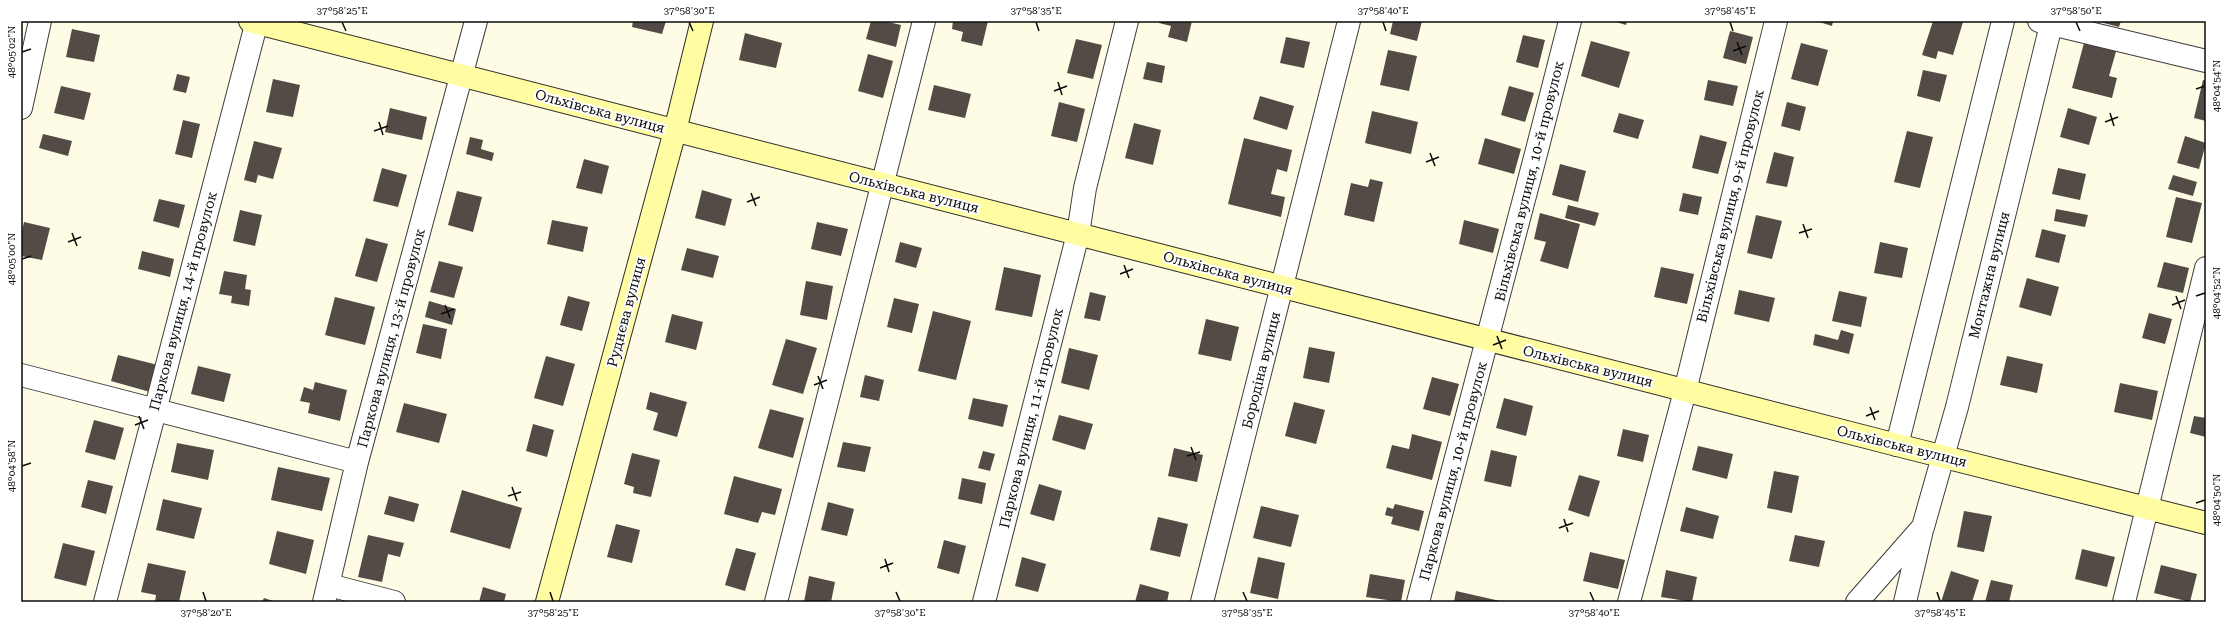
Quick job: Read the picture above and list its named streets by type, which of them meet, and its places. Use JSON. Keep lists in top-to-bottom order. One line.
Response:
{"streets":{"street":["Ольхівська вулиця","Вільхівська вулиця, 10-й провулок","Вільхівська вулиця, 9-й провулок","Монтажна вулиця","Паркова вулиця, 14-й провулок","Руднєва вулиця","Паркова вулиця, 13-й провулок","Бородіна вулиця","Паркова вулиця, 11-й провулок","Паркова вулиця, 10-й провулок"]},"crossings":[["Ольхівська вулиця","Вільхівська вулиця, 10-й провулок"],["Ольхівська вулиця","Вільхівська вулиця, 9-й провулок"],["Ольхівська вулиця","Монтажна вулиця"],["Ольхівська вулиця","Паркова вулиця, 14-й провулок"],["Ольхівська вулиця","Руднєва вулиця"],["Ольхівська вулиця","Паркова вулиця, 13-й провулок"],["Ольхівська вулиця","Бородіна вулиця"],["Ольхівська вулиця","Паркова вулиця, 11-й провулок"],["Ольхівська вулиця","Паркова вулиця, 10-й провулок"],["Вільхівська вулиця, 10-й провулок","Паркова вулиця, 10-й провулок"]],"coordinates":["37°58'25\"E","37°58'30\"E","37°58'35\"E","37°58'40\"E","37°58'45\"E","37°58'50\"E","48°05'02\"N","48°04'54\"N","48°05'00\"N","48°04'52\"N","48°04'58\"N","48°04'50\"N","37°58'20\"E"]}
